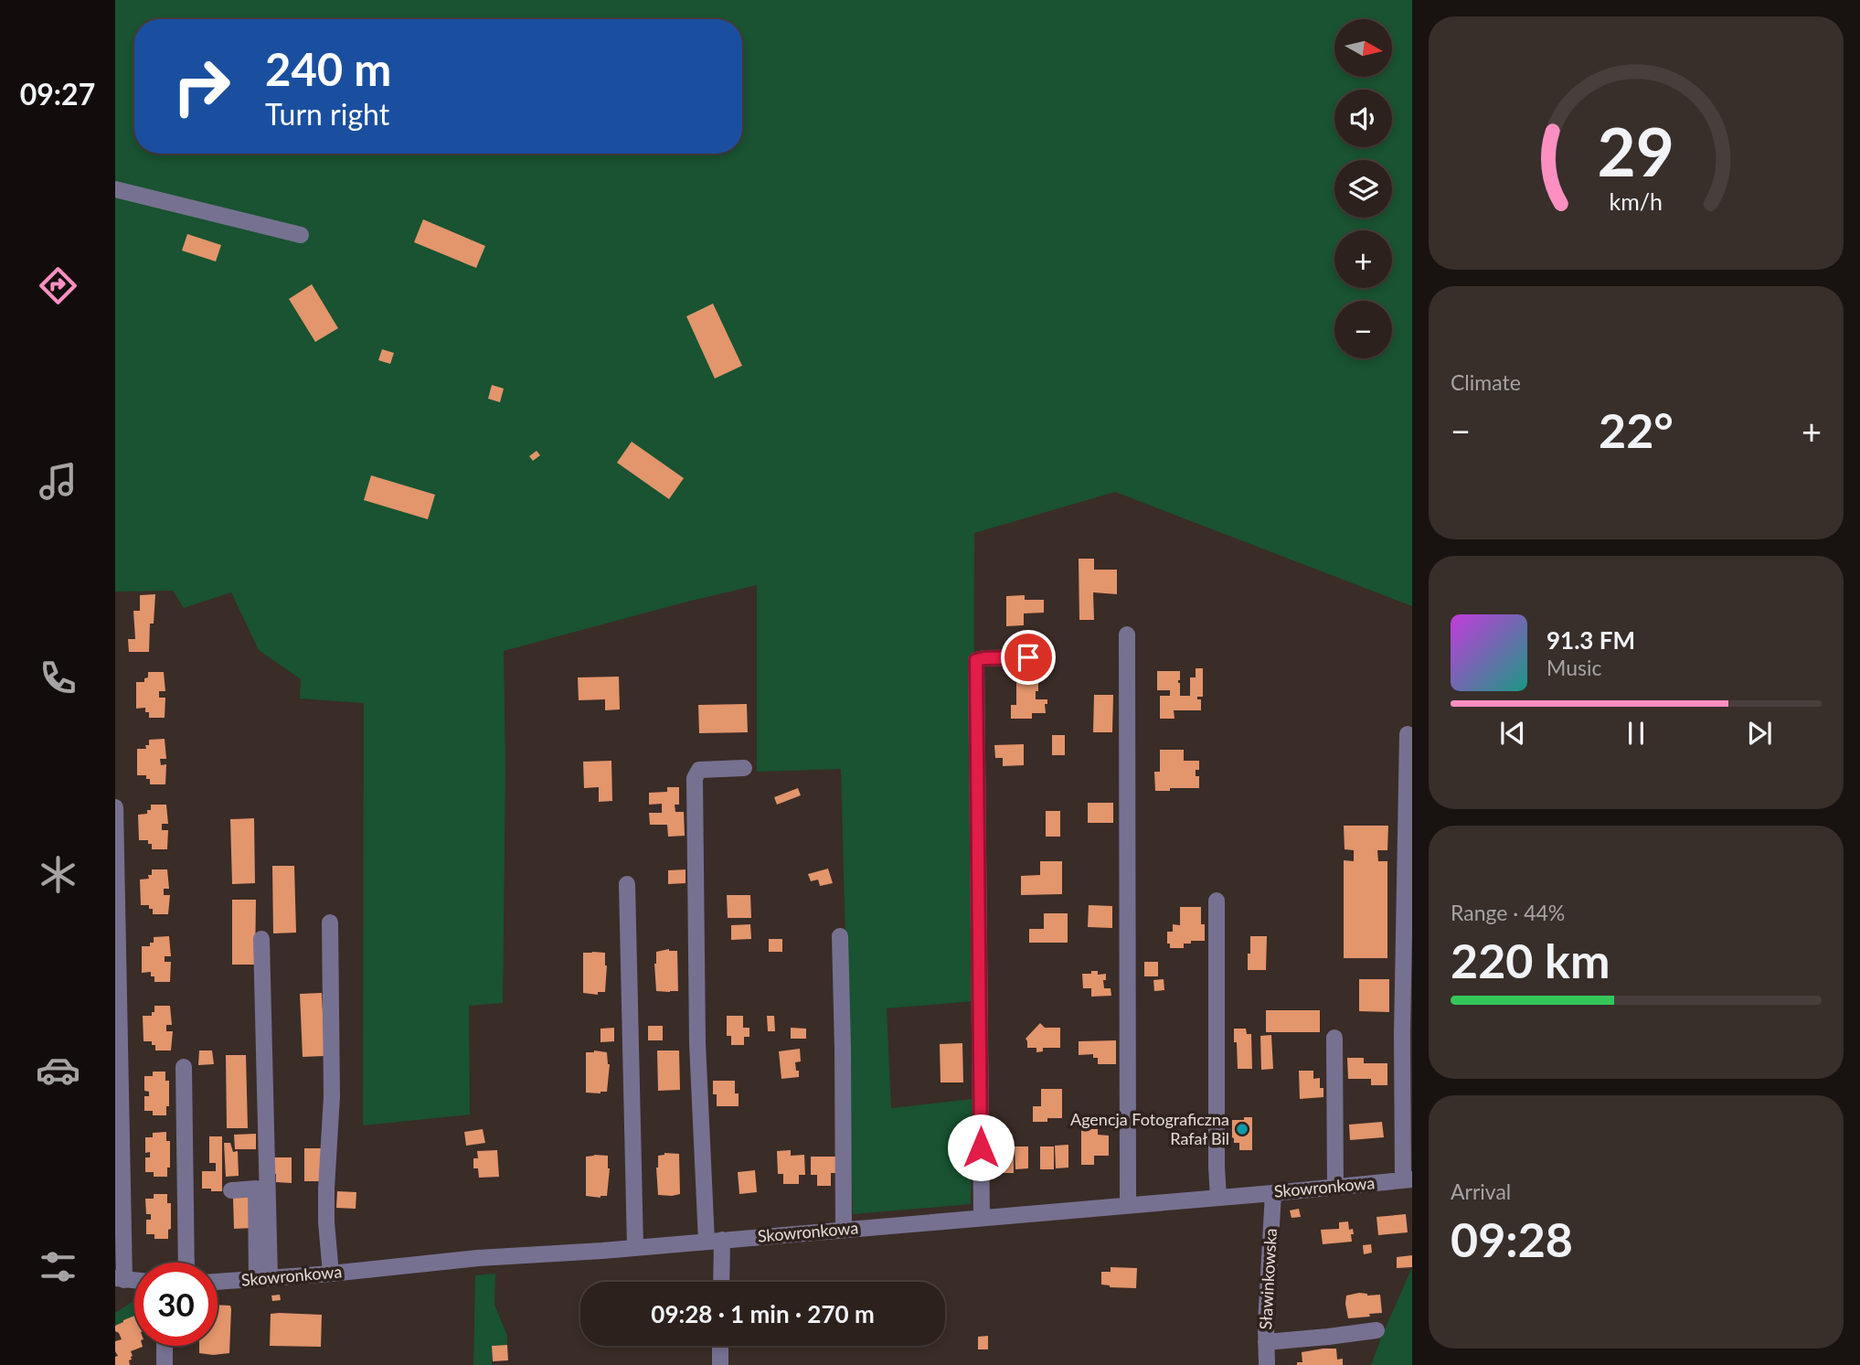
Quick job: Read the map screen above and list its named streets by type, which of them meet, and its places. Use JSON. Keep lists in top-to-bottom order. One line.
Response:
{"streets":{"street":["Skowronkowa","Sławinkowska"]},"crossings":[["Skowronkowa","Sławinkowska"]],"places":["Agencja Fotograficzna Rafał Bil"],"north":"right","page":{"tabs":"09:27","map_buttons":["+","−"],"turn":["240 m","Turn right"],"tile":["Climate",["Range · 44%","220 km"],["Arrival","09:28"]],"heat":["−","22°","+"],"song":["91.3 FM","Music"],"limit":"30","trip":"09:28 · 1 min · 270 m","gauge":["29","km/h"]}}
